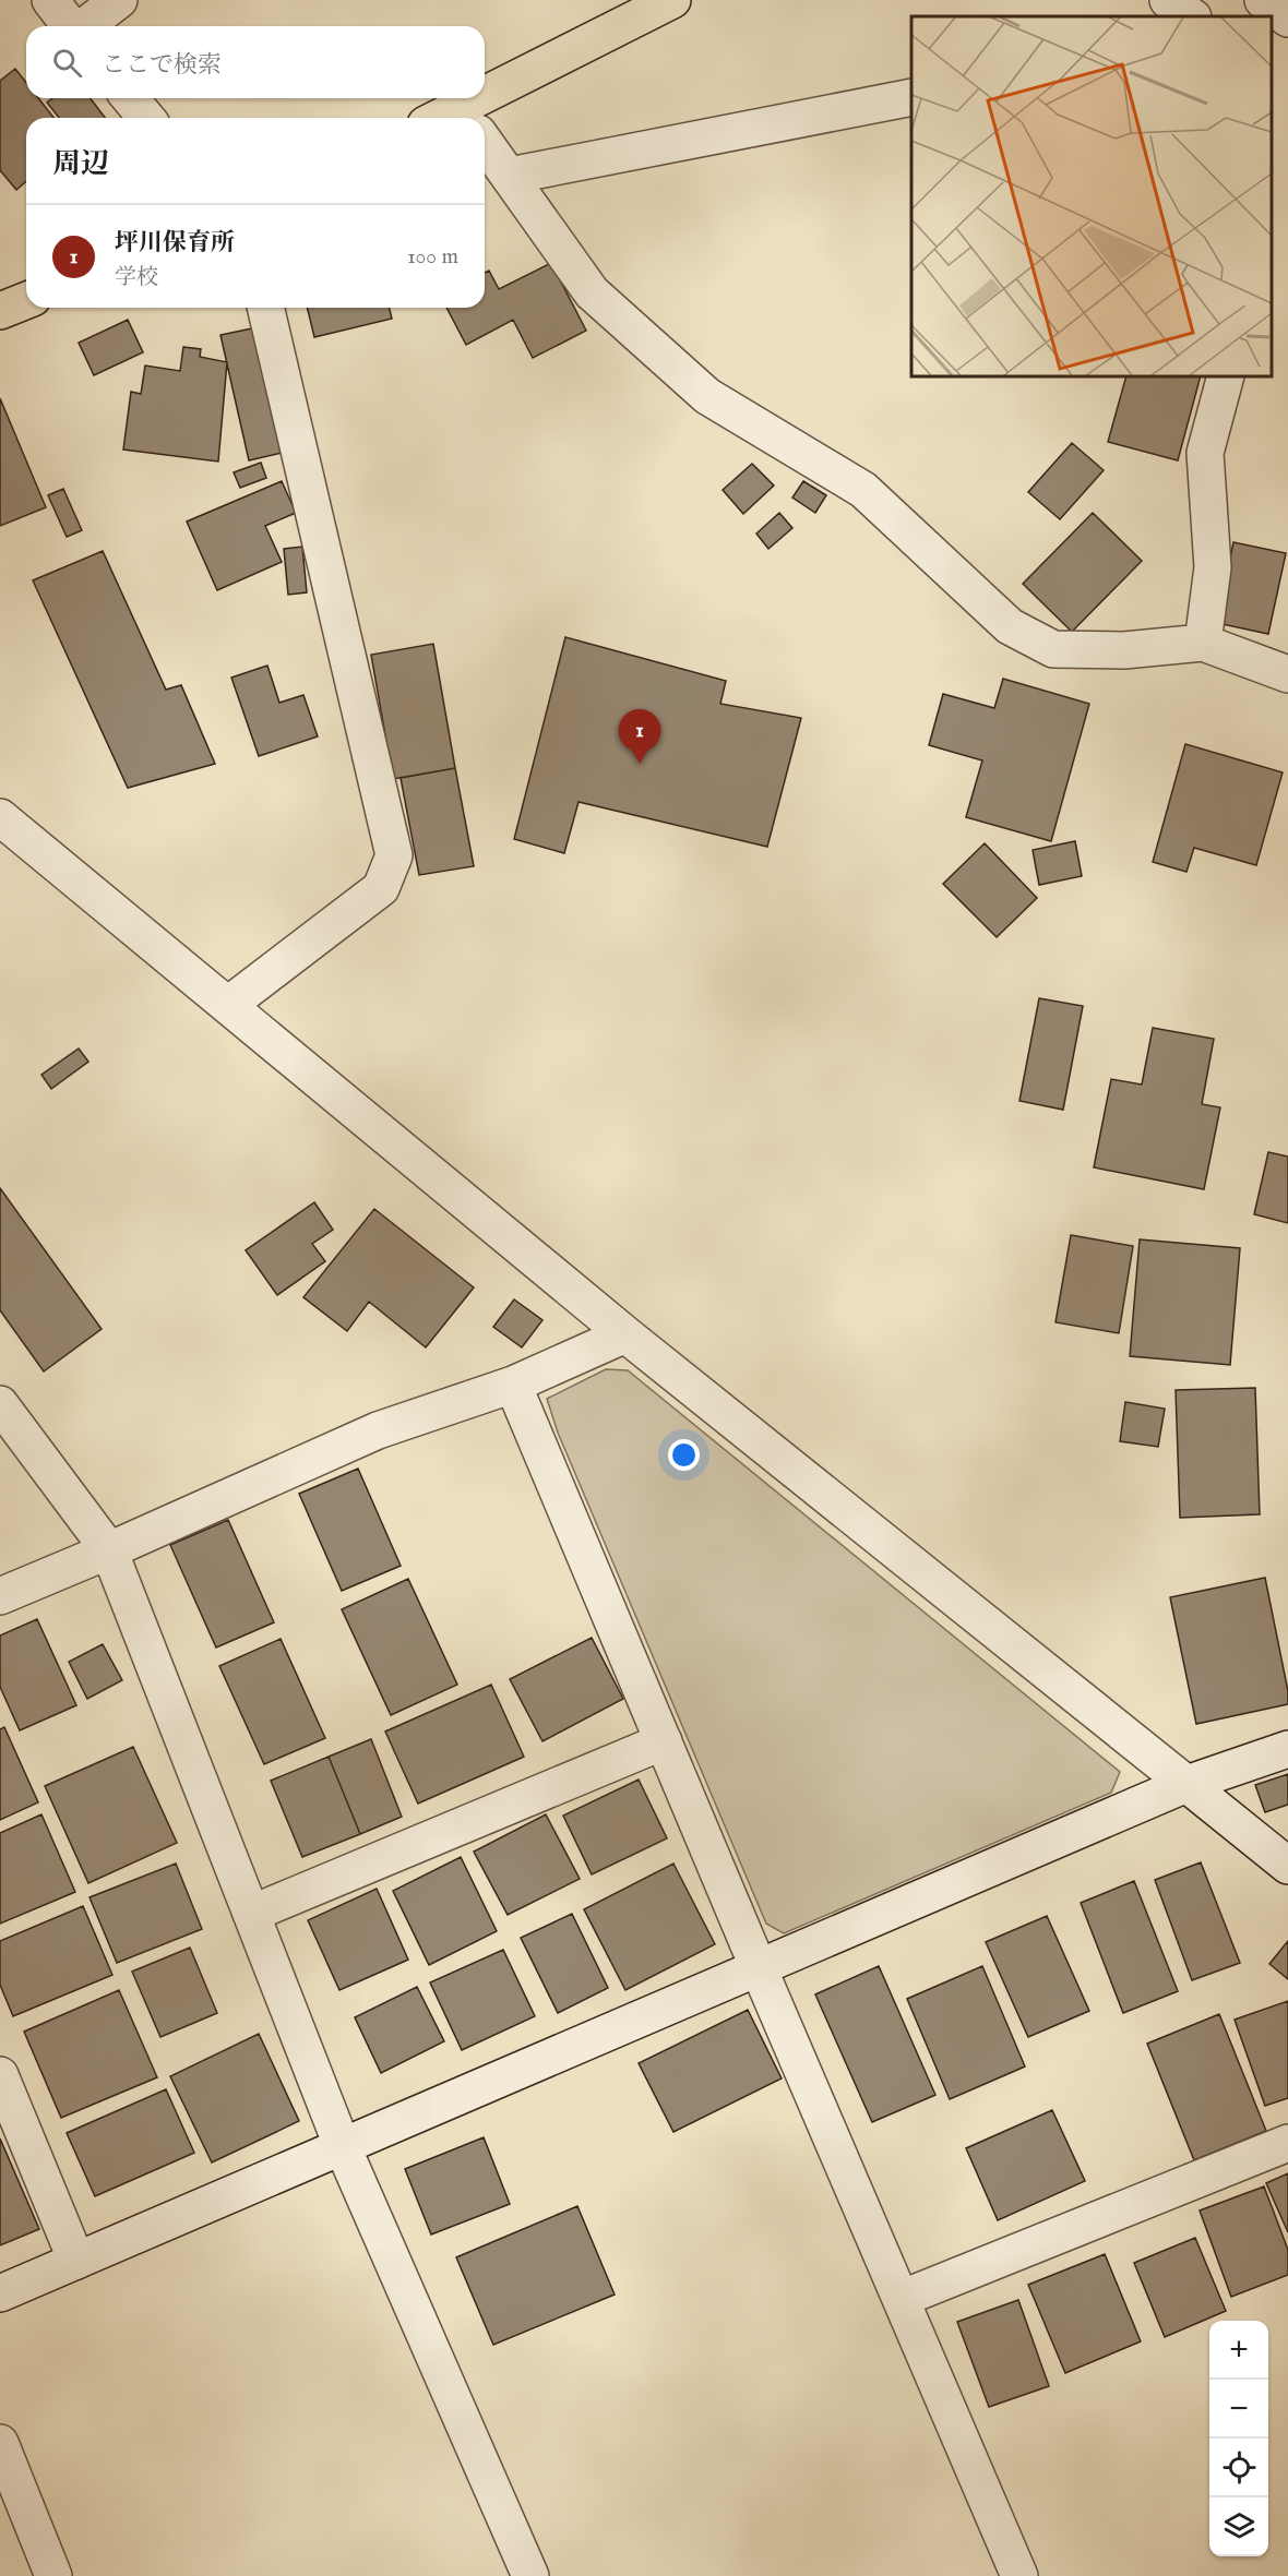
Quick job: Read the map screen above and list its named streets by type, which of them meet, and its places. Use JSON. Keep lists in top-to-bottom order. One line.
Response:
{"page":{"search":"ここで検索","heading":"周辺","list":[{"mark":"1","name":"坪川保育所","note":"学校","value":"100 m"}],"pins":"1","map_buttons":["+","−"]}}
